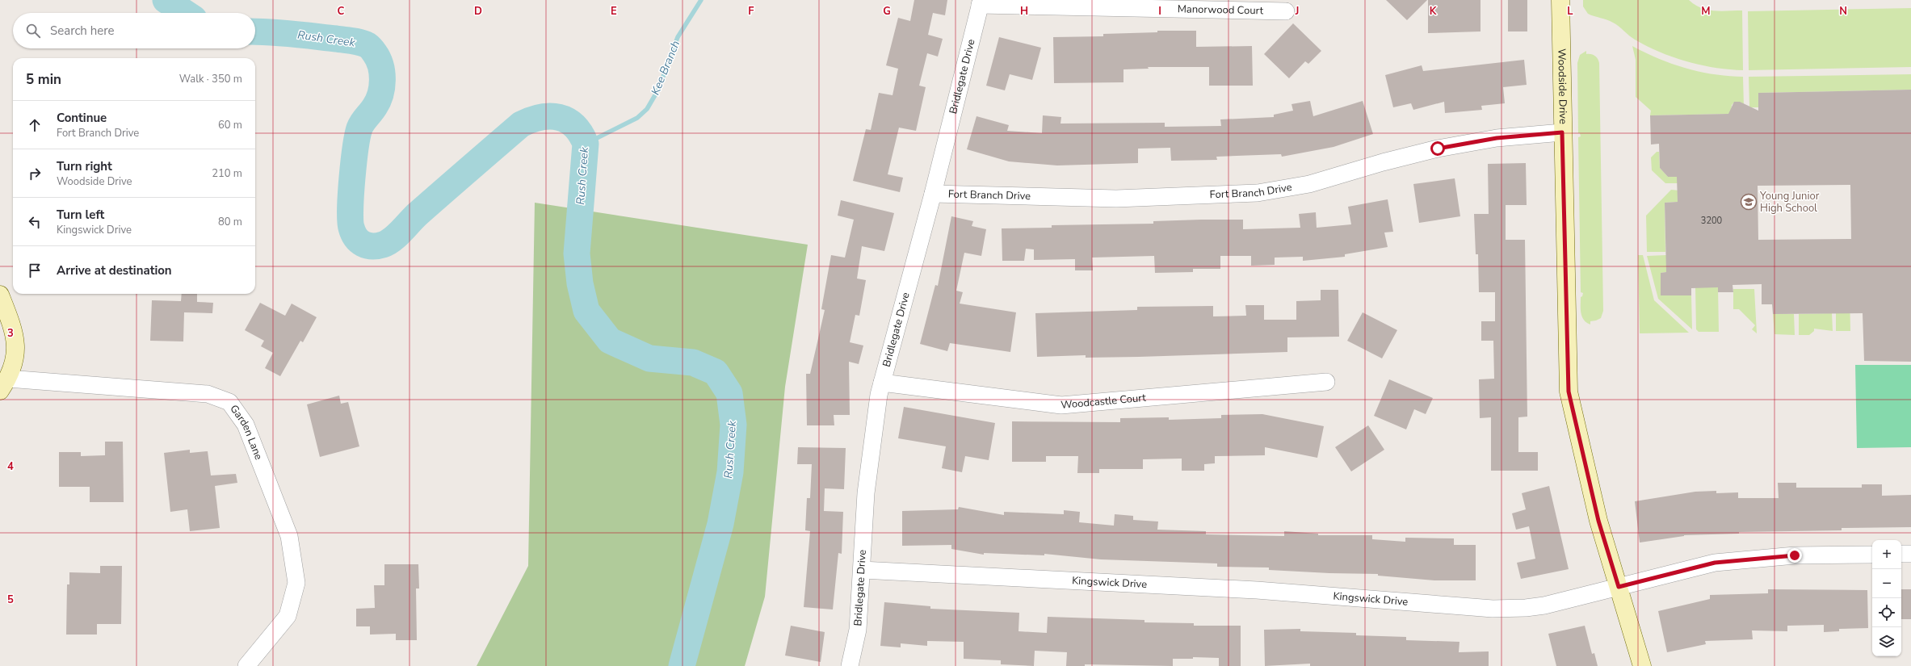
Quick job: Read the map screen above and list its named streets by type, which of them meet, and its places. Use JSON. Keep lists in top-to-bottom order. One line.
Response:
{"streets":{"street":["Manorwood Court","Bridlegate Drive","Woodside Drive","Fort Branch Drive","Woodcastle Court","Garden Lane","Kingswick Drive"]},"crossings":[["Manorwood Court","Bridlegate Drive"],["Bridlegate Drive","Fort Branch Drive"],["Bridlegate Drive","Woodcastle Court"],["Bridlegate Drive","Kingswick Drive"],["Woodside Drive","Fort Branch Drive"],["Woodside Drive","Kingswick Drive"]],"water":["Rush Creek","Kee Branch"],"places":{"school or university":["Young Junior High School"]},"house_numbers":["3200"],"page":{"search":"Search here","heading":["5 min","Walk · 350 m"],"list":[["Continue","Fort Branch Drive","60 m"],["Turn right","Woodside Drive","210 m"],["Turn left","Kingswick Drive","80 m"],"Arrive at destination"],"map_buttons":["+","−"]},"grid":{"columns":["C","D","E","F","G","H","I","J","K","L","M","N"],"rows":["3","4","5"]}}
